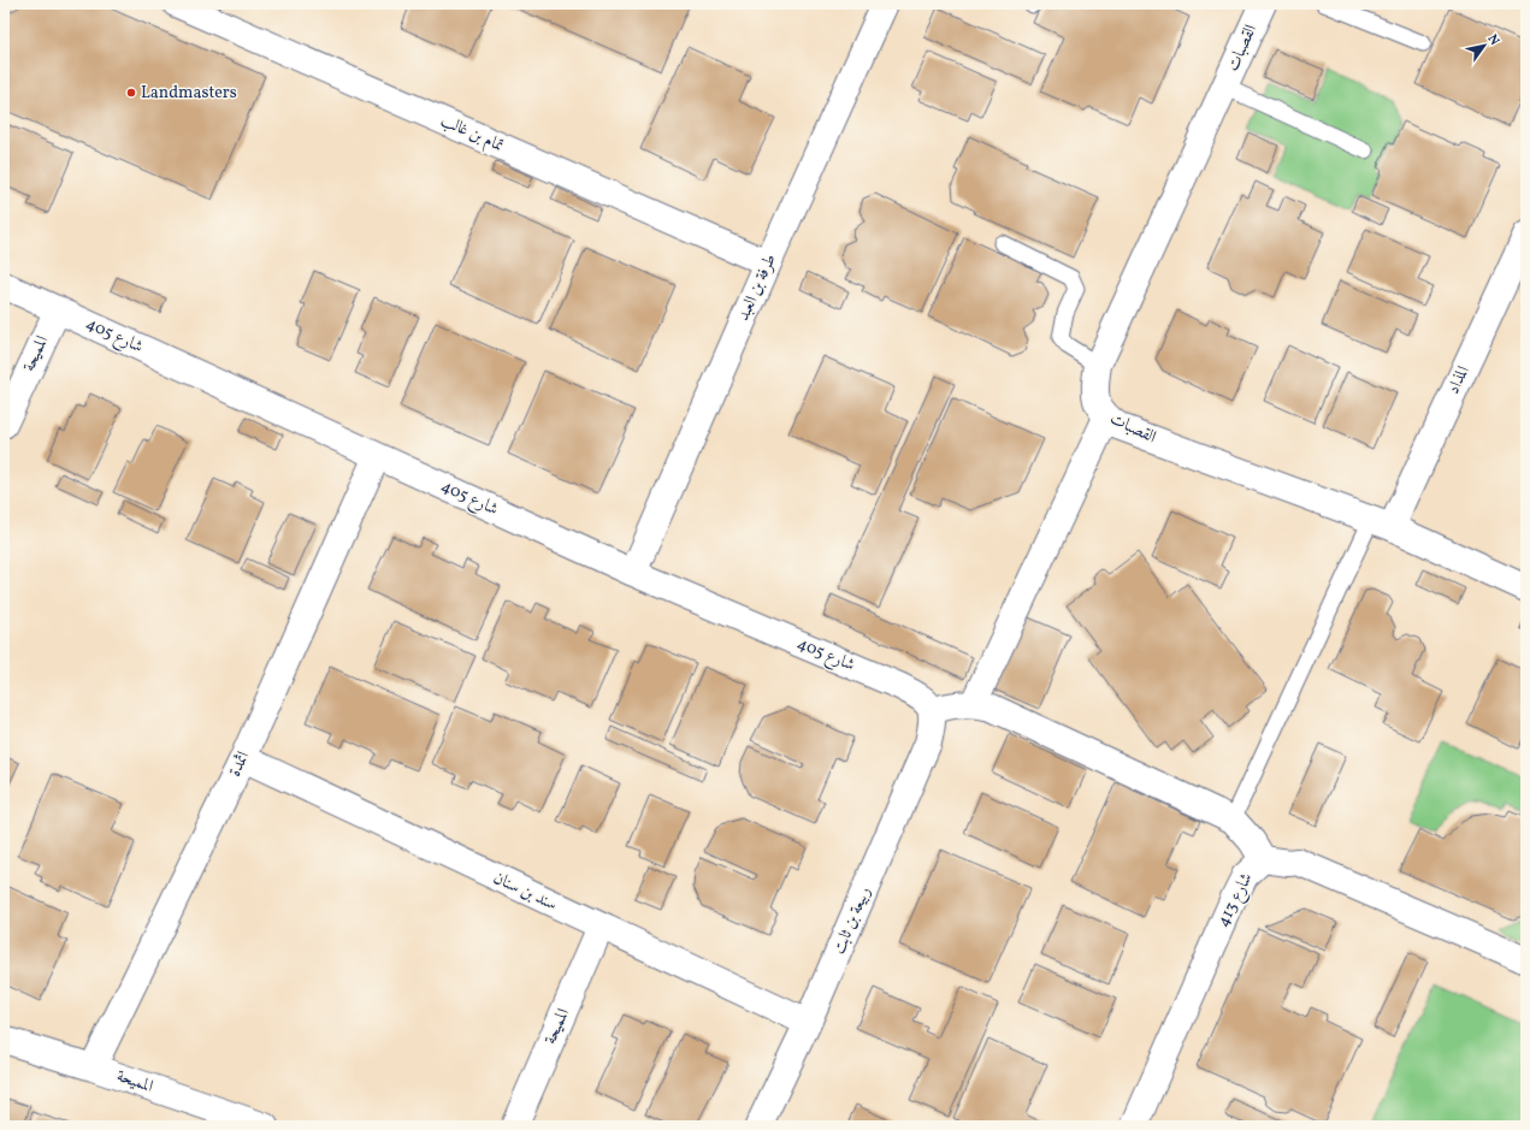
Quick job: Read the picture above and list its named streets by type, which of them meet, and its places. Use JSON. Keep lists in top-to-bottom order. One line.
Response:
{"streets":{"street":["القصبات","تمام بن غالب","طرفة بن العبد","شارع 405","المميحة","المذاد","اثمدة","سند بن سنان","شارع 413","ربيعة بن ثابت"]},"crossings":[["القصبات","المذاد"],["تمام بن غالب","طرفة بن العبد"],["طرفة بن العبد","شارع 405"],["شارع 405","المميحة"],["شارع 405","اثمدة"],["شارع 405","ربيعة بن ثابت"],["المميحة","اثمدة"],["المميحة","سند بن سنان"],["اثمدة","سند بن سنان"],["سند بن سنان","ربيعة بن ثابت"]],"places":["Landmasters"],"north":"top right"}
